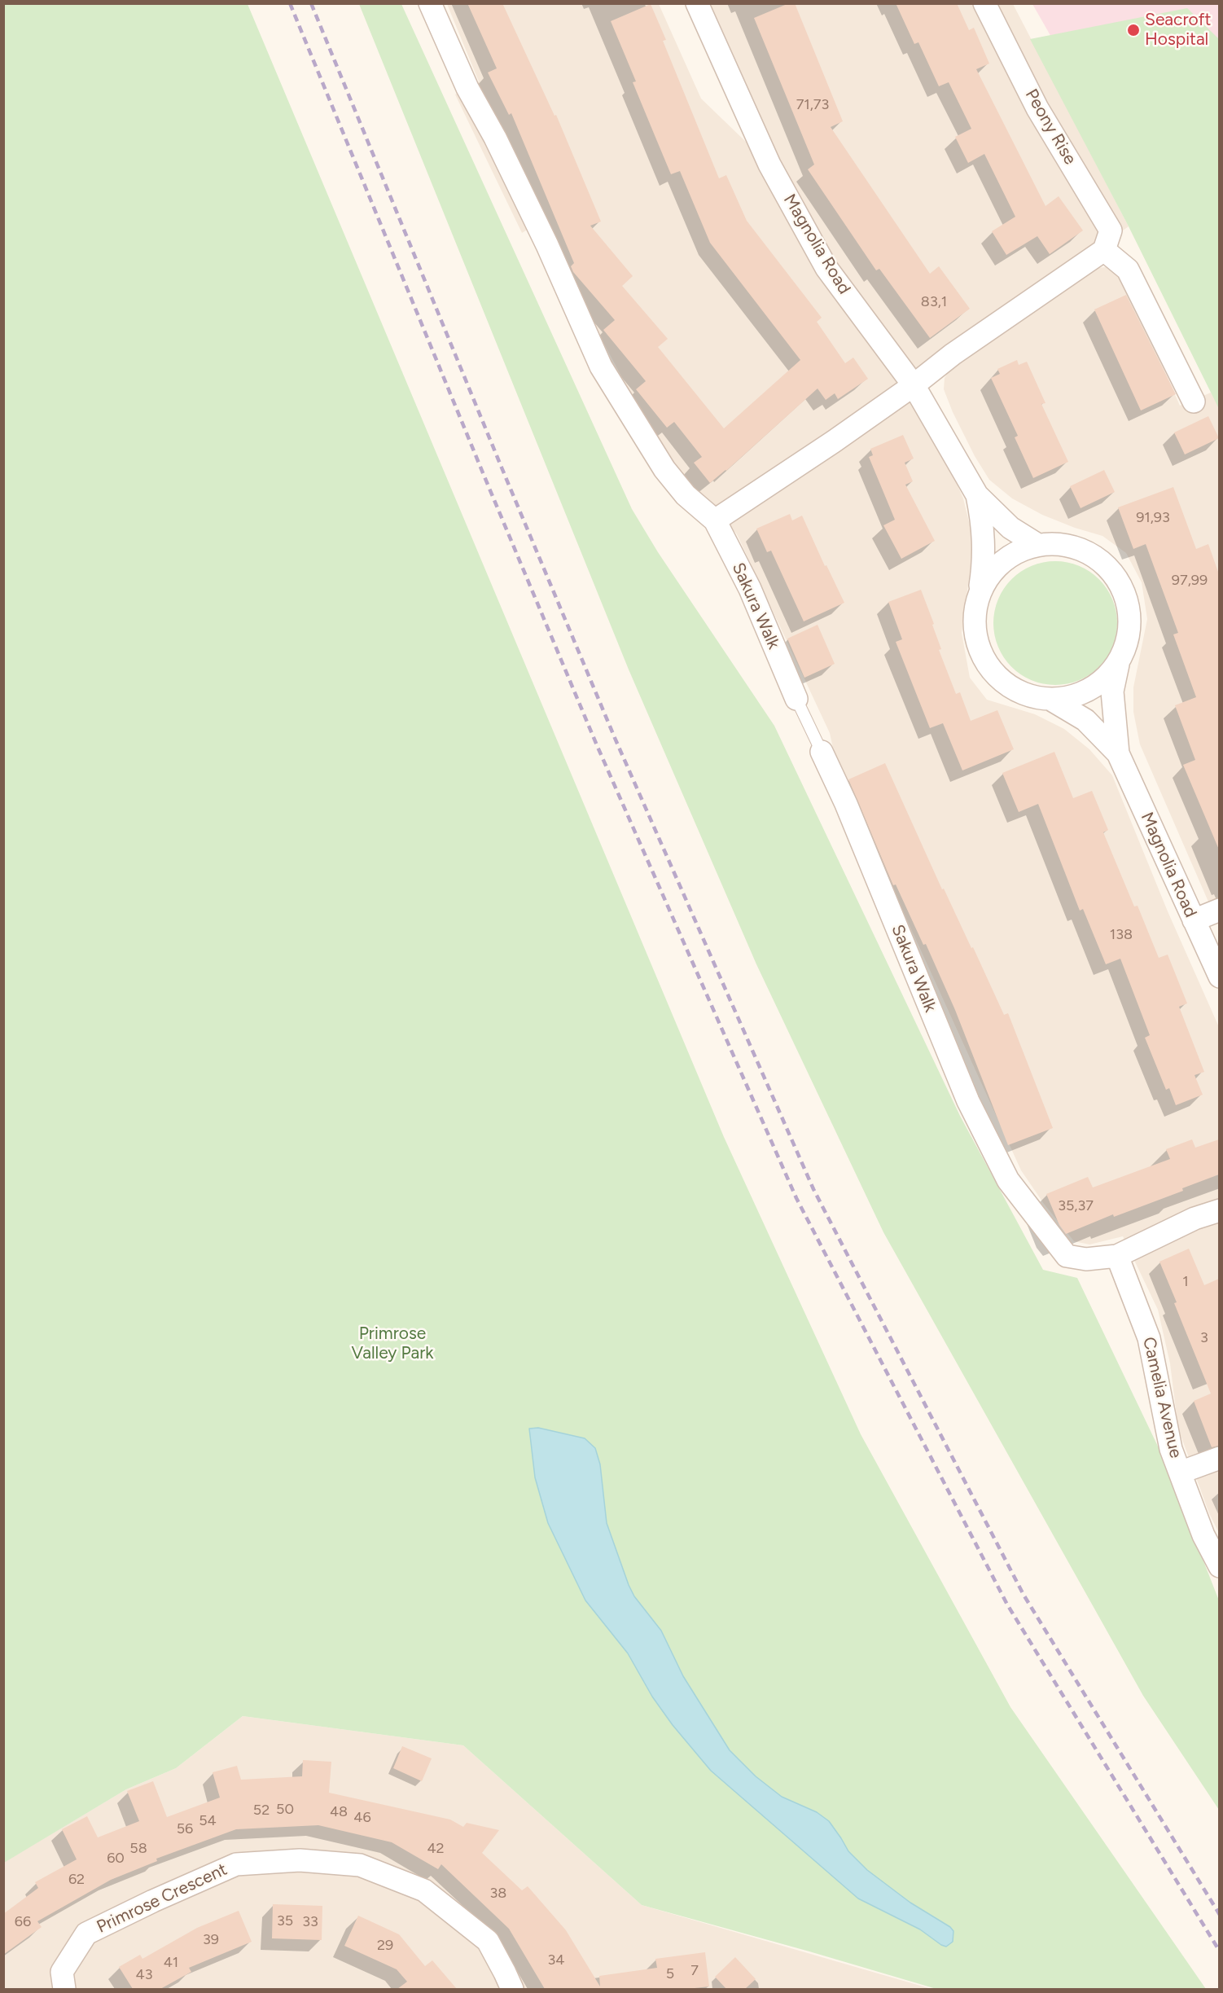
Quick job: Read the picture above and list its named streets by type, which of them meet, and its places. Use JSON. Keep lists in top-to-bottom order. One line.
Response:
{"streets":{"street":["Peony Rise","Magnolia Road","Sakura Walk","Camelia Avenue","Primrose Crescent"]},"crossings":[["Sakura Walk","Camelia Avenue"]],"parks":["Primrose Valley Park"],"places":["Seacroft Hospital"],"house_numbers":["71,73","83,1","91,93","97,99","138","35,37","1","3","50","52","48","46","54","56","58","42","60","62","38","35","66","33","39","29","34","41","7","5","43"]}
